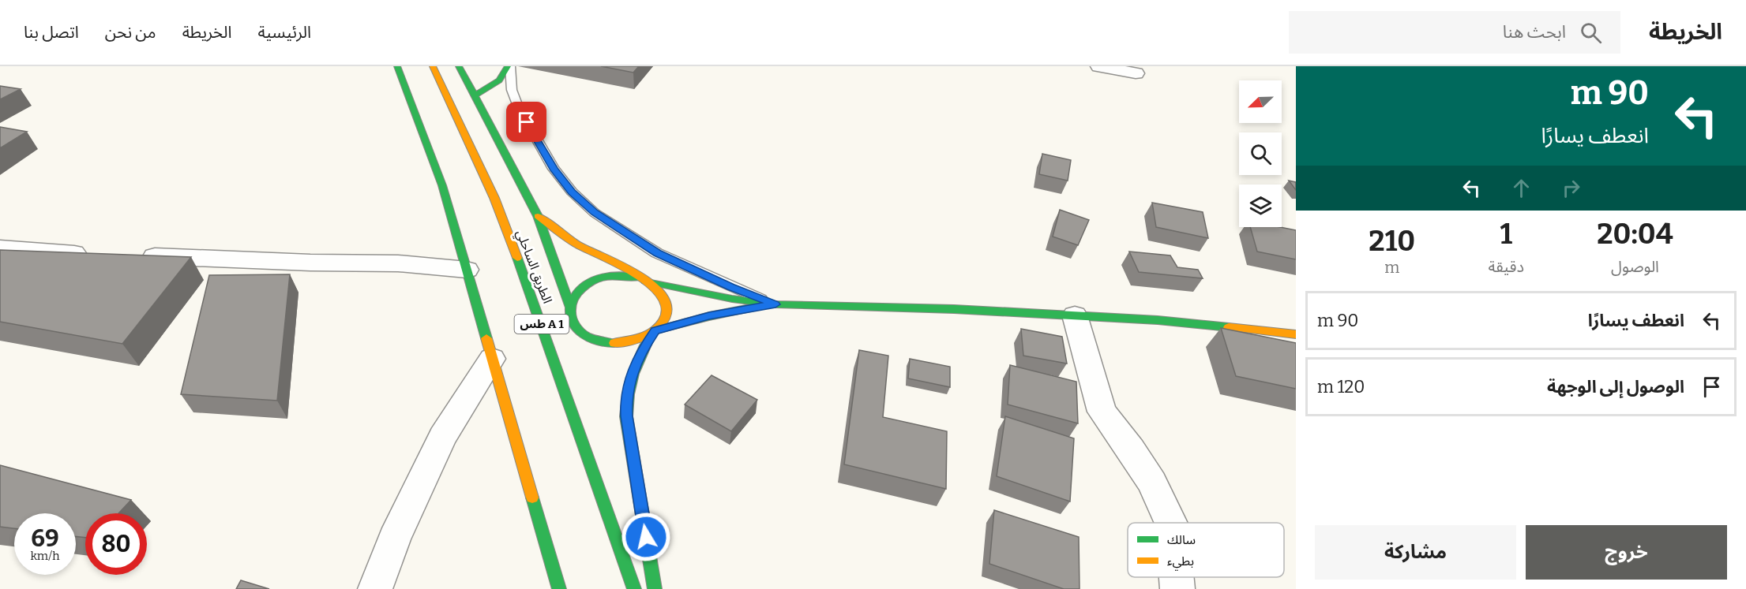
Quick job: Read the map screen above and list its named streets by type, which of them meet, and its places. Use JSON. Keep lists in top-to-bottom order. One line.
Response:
{"streets":{"main road":["الطريق الساحلي","طس A 1"]},"legend":["سالك","بطيء"],"north":"bottom left","page":{"header":"الخريطة","search":"ابحث هنا","nav":["الرئيسية","الخريطة","من نحن","اتصل بنا"],"turn":["90 m","انعطف يسارًا"],"eta":["20:04","الوصول","1","دقيقة","210","m"],"list":[{"name":"انعطف يسارًا","value":"90 m"},{"name":"الوصول إلى الوجهة","value":"120 m"}],"speed":"69 km/h","limit":"80","buttons":["خروج","مشاركة"]}}
